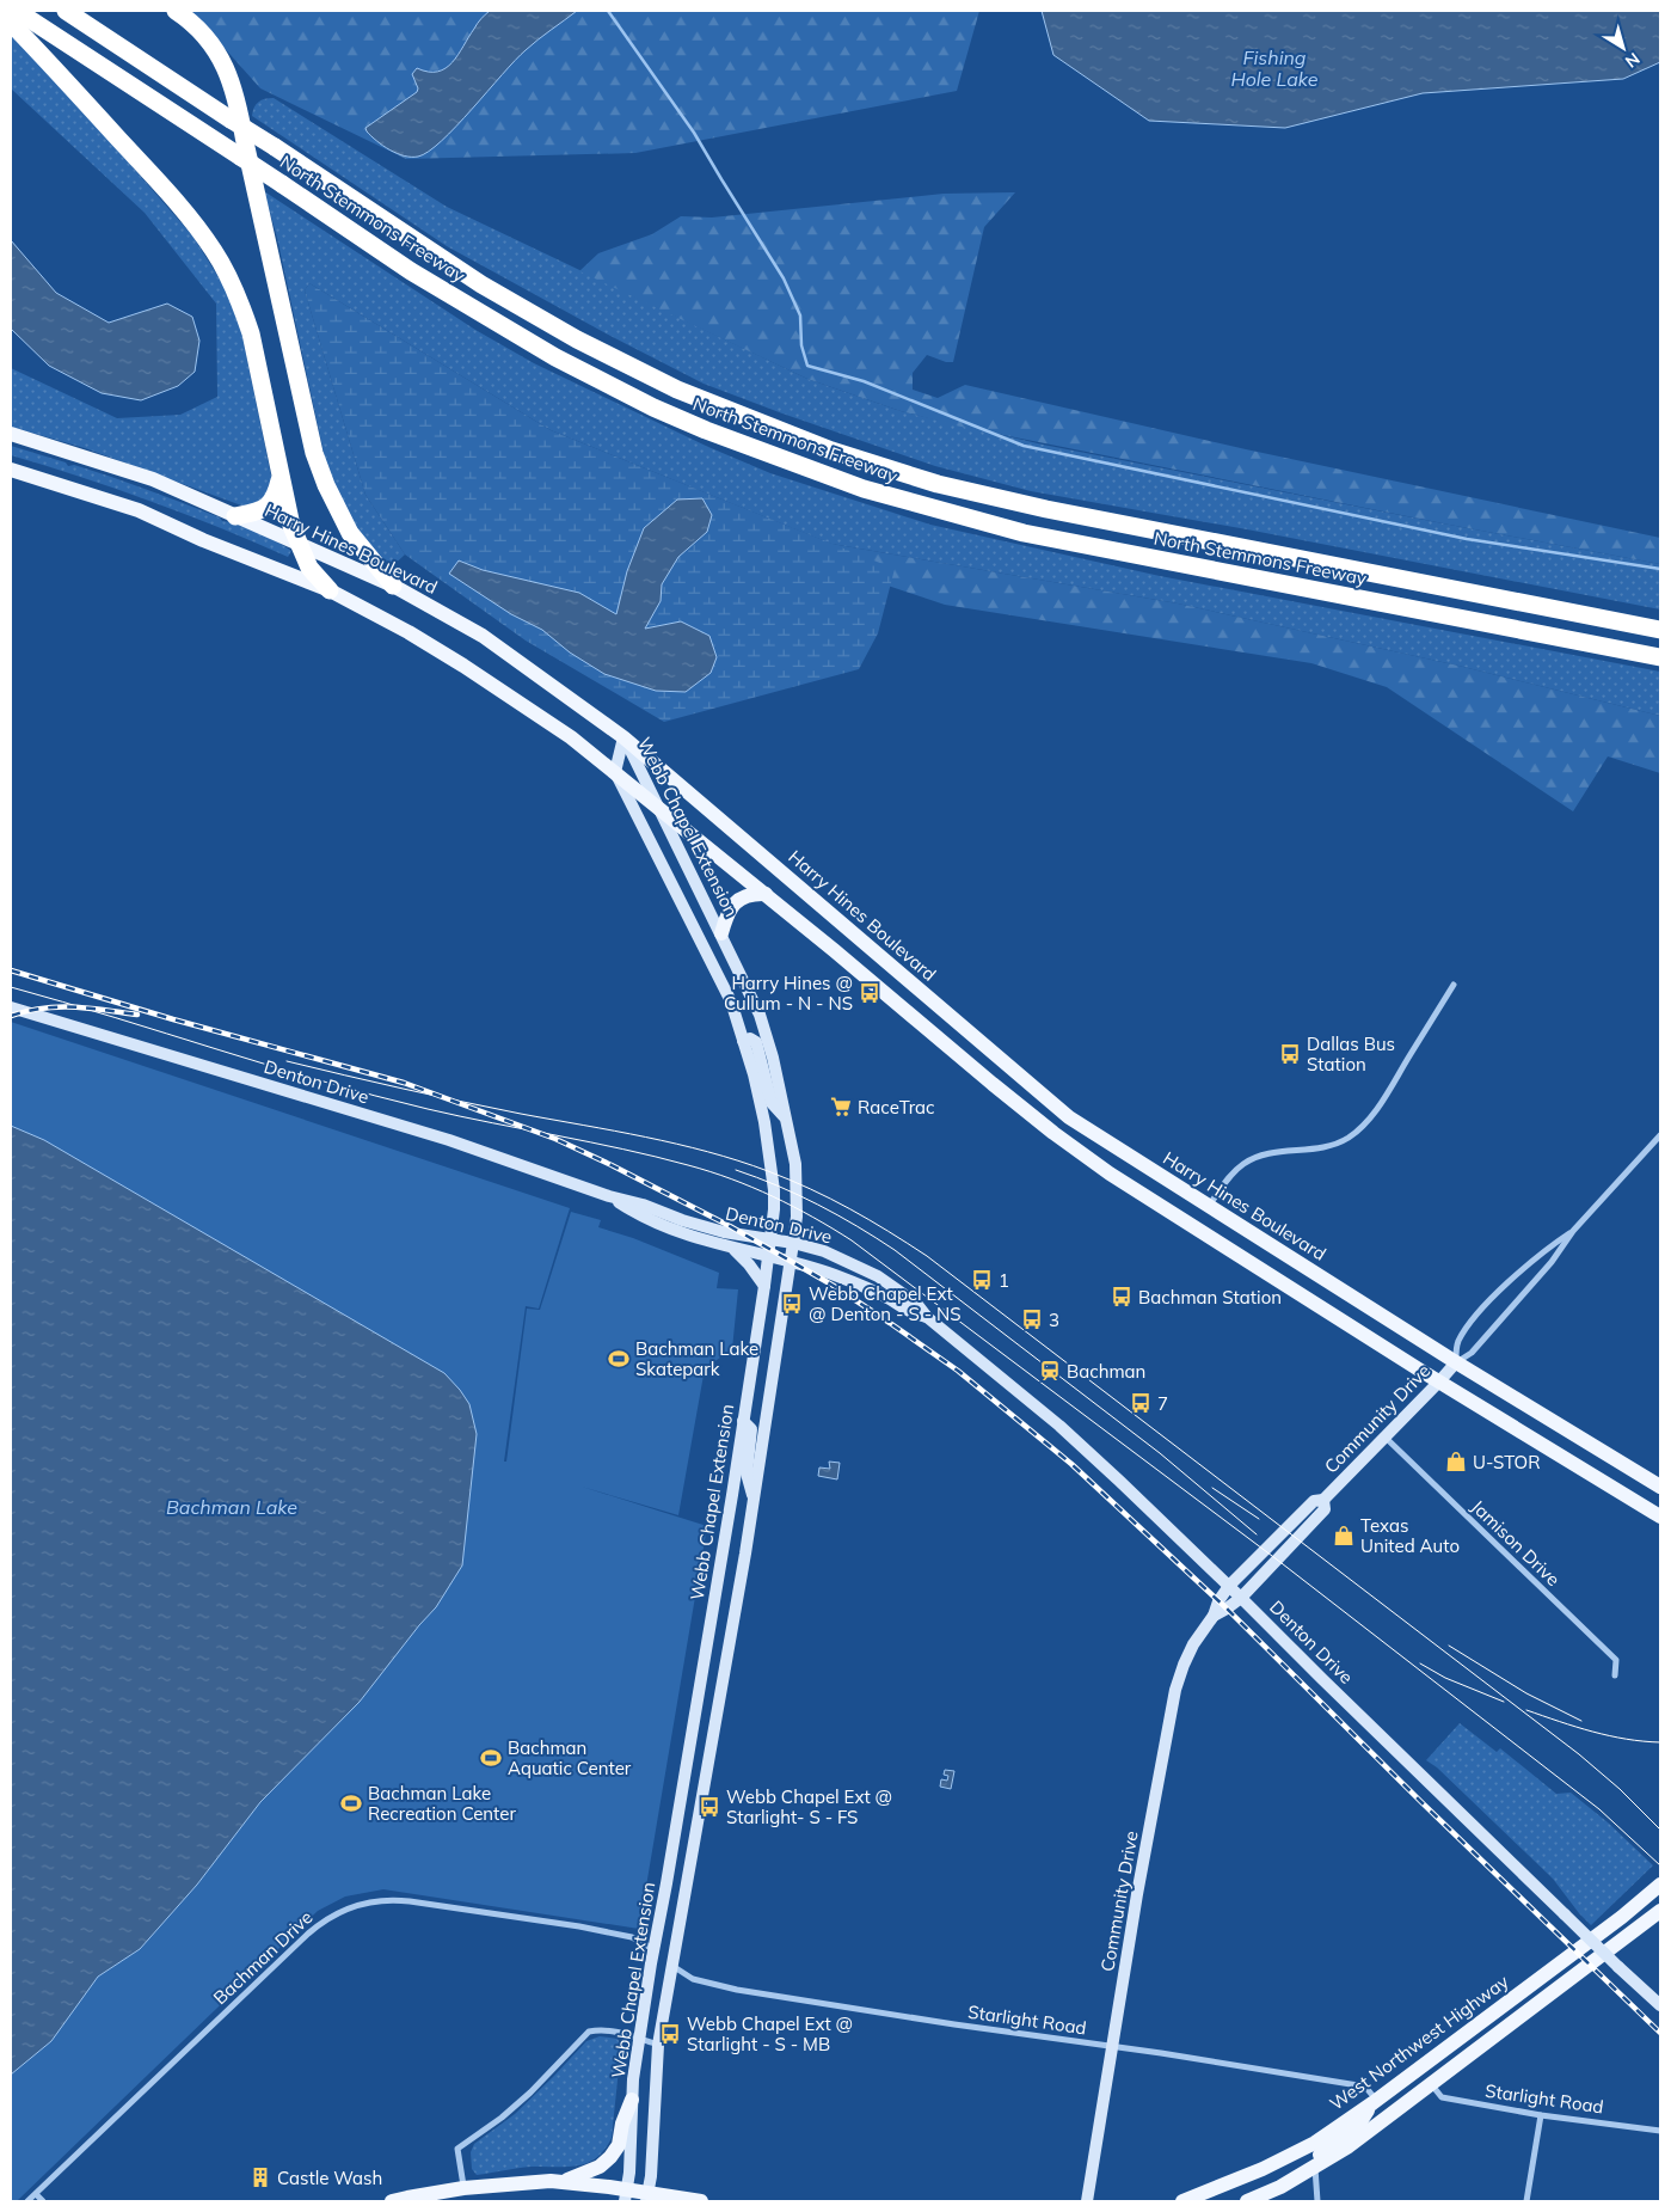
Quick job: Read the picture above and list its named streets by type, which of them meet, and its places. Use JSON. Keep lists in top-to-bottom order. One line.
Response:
{"streets":{"highway":["North Stemmons Freeway"],"main road":["Harry Hines Boulevard","Webb Chapel Extension","Denton Drive","Community Drive","West Northwest Highway"],"street":["Jamison Drive","Bachman Drive","Starlight Road"]},"crossings":[["Harry Hines Boulevard","Webb Chapel Extension"],["Harry Hines Boulevard","Community Drive"],["Webb Chapel Extension","Denton Drive"],["Webb Chapel Extension","Bachman Drive"],["Webb Chapel Extension","Starlight Road"],["Denton Drive","Community Drive"],["Community Drive","Jamison Drive"],["Community Drive","Starlight Road"],["Starlight Road","West Northwest Highway"]],"water":["Fishing Hole Lake","Bachman Lake"],"places":{"bus stop":["Harry Hines @ Cullum - N - NS","Dallas Bus Station","1","Bachman Station","Webb Chapel Ext @ Denton - S - NS","3","7","Webb Chapel Ext @ Starlight- S - FS","Webb Chapel Ext @ Starlight - S - MB"],"supermarket":["RaceTrac"],"sports":["Bachman Lake Skatepark","Bachman Aquatic Center","Bachman Lake Recreation Center"],"station":["Bachman"],"shop":["U-STOR","Texas United Auto"],"building":["Castle Wash"]},"north":"bottom right"}
